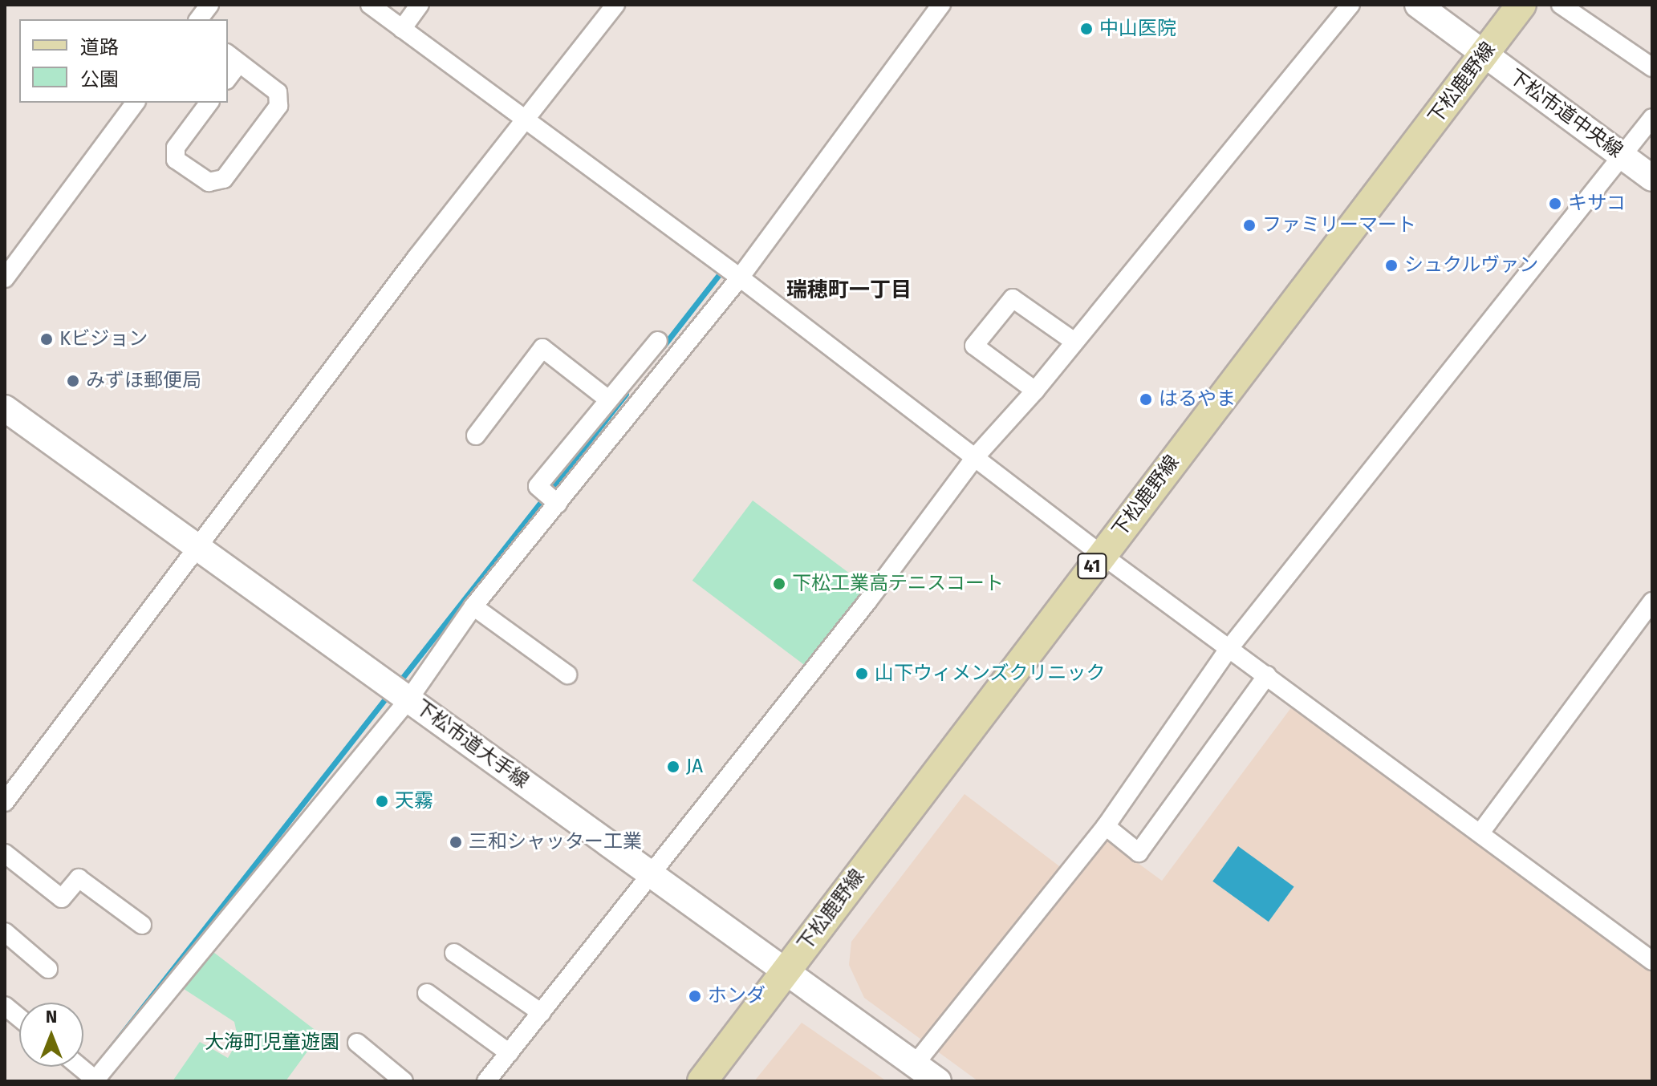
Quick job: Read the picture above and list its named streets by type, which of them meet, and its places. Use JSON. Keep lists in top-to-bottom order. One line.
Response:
{"streets":{"main road":["下松鹿野線","41"],"street":["下松市道中央線","下松市道大手線"]},"crossings":[["下松鹿野線","下松市道中央線"],["下松鹿野線","下松市道大手線"]],"districts":["瑞穂町一丁目"],"parks":["大海町児童遊園"],"places":["中山医院","キサコ","ファミリーマート","シュクルヴァン","Kビジョン","みずほ郵便局","はるやま","下松工業高テニスコート","山下ウィメンズクリニック","JA","天霧","三和シャッター工業","ホンダ"],"legend":["道路","公園"],"north":"top"}
